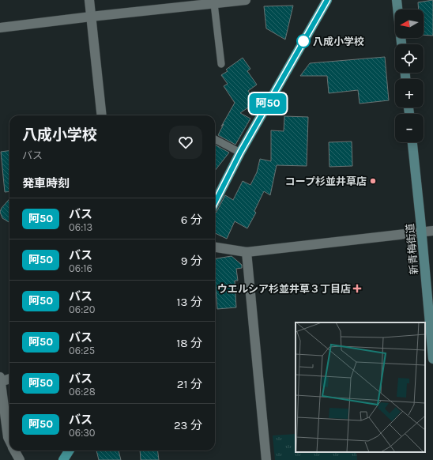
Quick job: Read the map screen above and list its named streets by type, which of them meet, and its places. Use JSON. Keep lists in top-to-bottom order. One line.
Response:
{"streets":{"main road":["新青梅街道"]},"places":{"other":["八成小学校","コープ杉並井草店"],"health":["ウエルシア杉並井草３丁目店"]},"lines":["bus line 阿50"],"north":"left","page":{"on_map":"阿50","map_buttons":["+","−"],"heading":[["八成小学校","バス"],"発車時刻"],"list":[{"mark":"阿50","name":"バス","note":"06:13","value":"6 分"},{"mark":"阿50","name":"バス","note":"06:16","value":"9 分"},{"mark":"阿50","name":"バス","note":"06:20","value":"13 分"},{"mark":"阿50","name":"バス","note":"06:25","value":"18 分"},{"mark":"阿50","name":"バス","note":"06:28","value":"21 分"},{"mark":"阿50","name":"バス","note":"06:30","value":"23 分"}]}}
